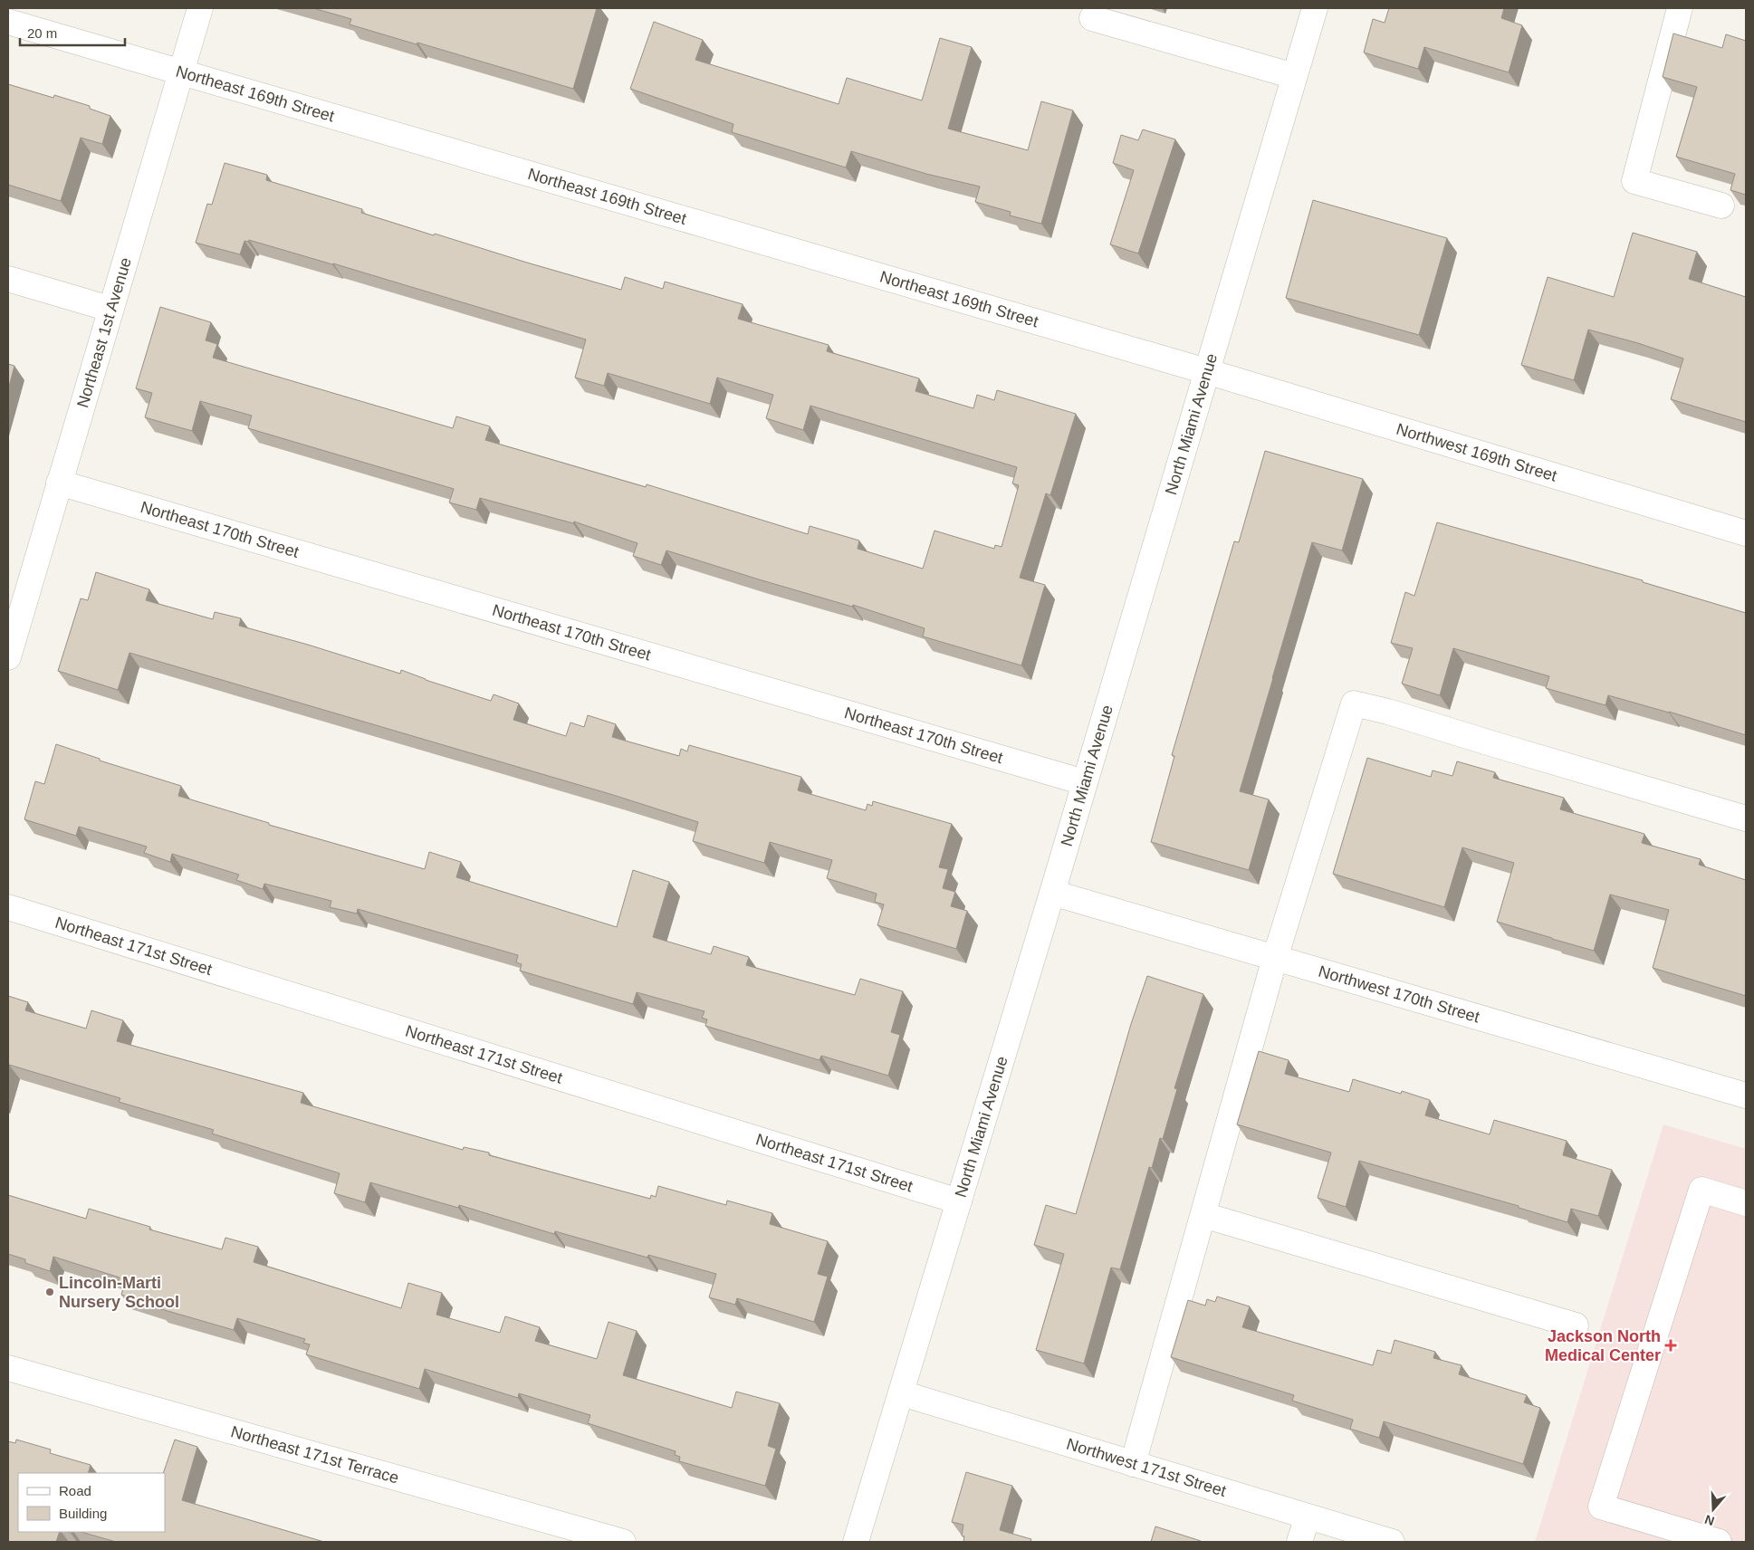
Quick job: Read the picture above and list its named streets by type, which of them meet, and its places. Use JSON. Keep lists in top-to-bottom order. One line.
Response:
{"streets":{"street":["Northeast 169th Street","Northeast 1st Avenue","North Miami Avenue","Northwest 169th Street","Northeast 170th Street","Northeast 171st Street","Northwest 170th Street","Northeast 171st Terrace","Northwest 171st Street"]},"crossings":[["Northeast 169th Street","Northeast 1st Avenue"],["Northeast 169th Street","North Miami Avenue"],["Northeast 169th Street","Northwest 169th Street"],["Northeast 1st Avenue","Northeast 170th Street"],["North Miami Avenue","Northwest 169th Street"],["North Miami Avenue","Northeast 170th Street"],["North Miami Avenue","Northeast 171st Street"],["North Miami Avenue","Northwest 170th Street"],["North Miami Avenue","Northwest 171st Street"]],"places":{"other":["Lincoln-Marti Nursery School"],"health":["Jackson North Medical Center"]},"legend":["Road","Building"],"scale_bar":"20 m","north":"bottom"}
